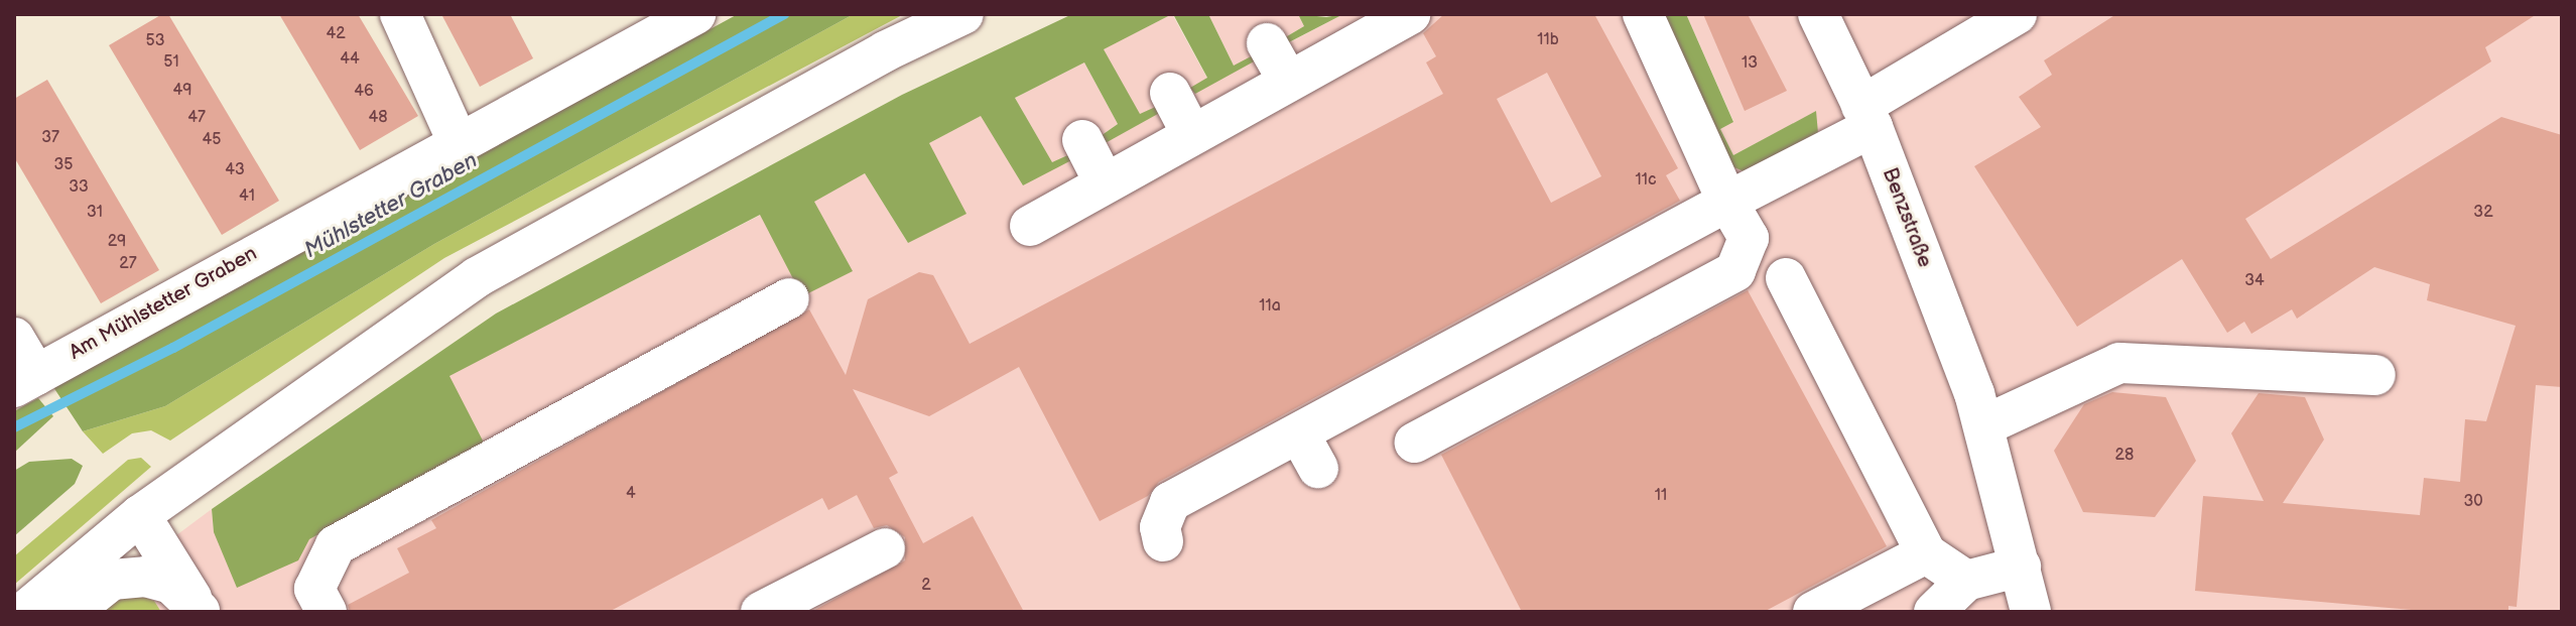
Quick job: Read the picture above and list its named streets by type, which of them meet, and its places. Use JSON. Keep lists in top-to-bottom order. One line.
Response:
{"streets":{"street":["Benzstraße","Am Mühlstetter Graben"]},"water":["Mühlstetter Graben"],"house_numbers":["42","11b","53","44","51","13","49","46","47","48","37","45","35","43","11c","33","41","31","32","29","27","34","11a","28","4","11","30","2"]}
